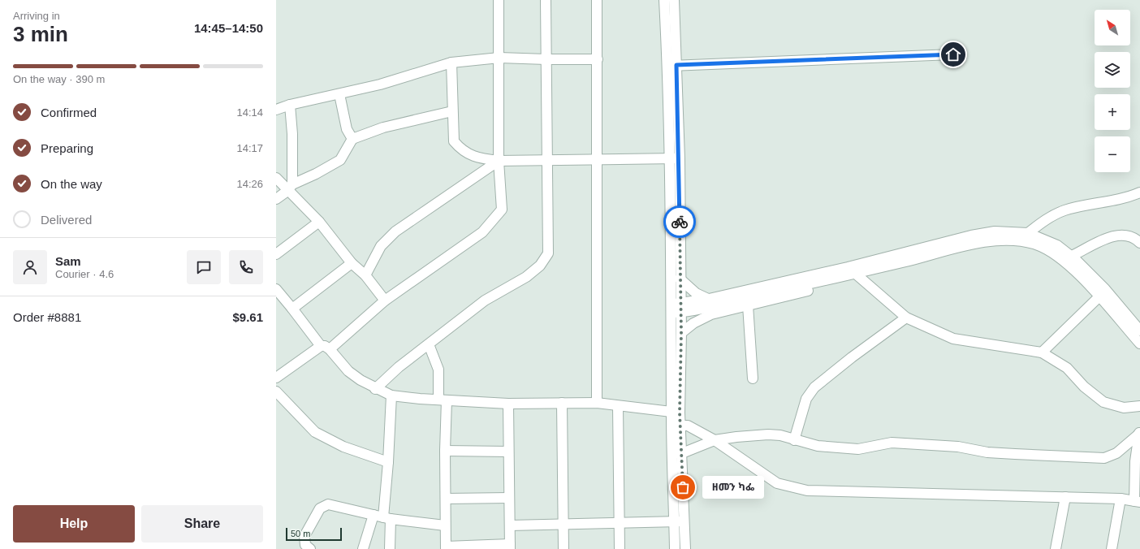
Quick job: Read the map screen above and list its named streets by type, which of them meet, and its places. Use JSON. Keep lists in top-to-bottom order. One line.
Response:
{"places":["ዘመን ካፌ"],"scale_bar":"50 m","north":"top left","page":{"heading":["3 min","Arriving in","14:45–14:50"],"panel":["Sam","Courier · 4.6","Order #8881","$9.61"],"map_buttons":["+","−"],"bar":"On the way · 390 m","list":[["Confirmed","14:14"],["Preparing","14:17"],["On the way","14:26"],"Delivered"],"bubble":"ዘመን ካፌ","buttons":["Help","Share"],"scale":"50 m"}}
